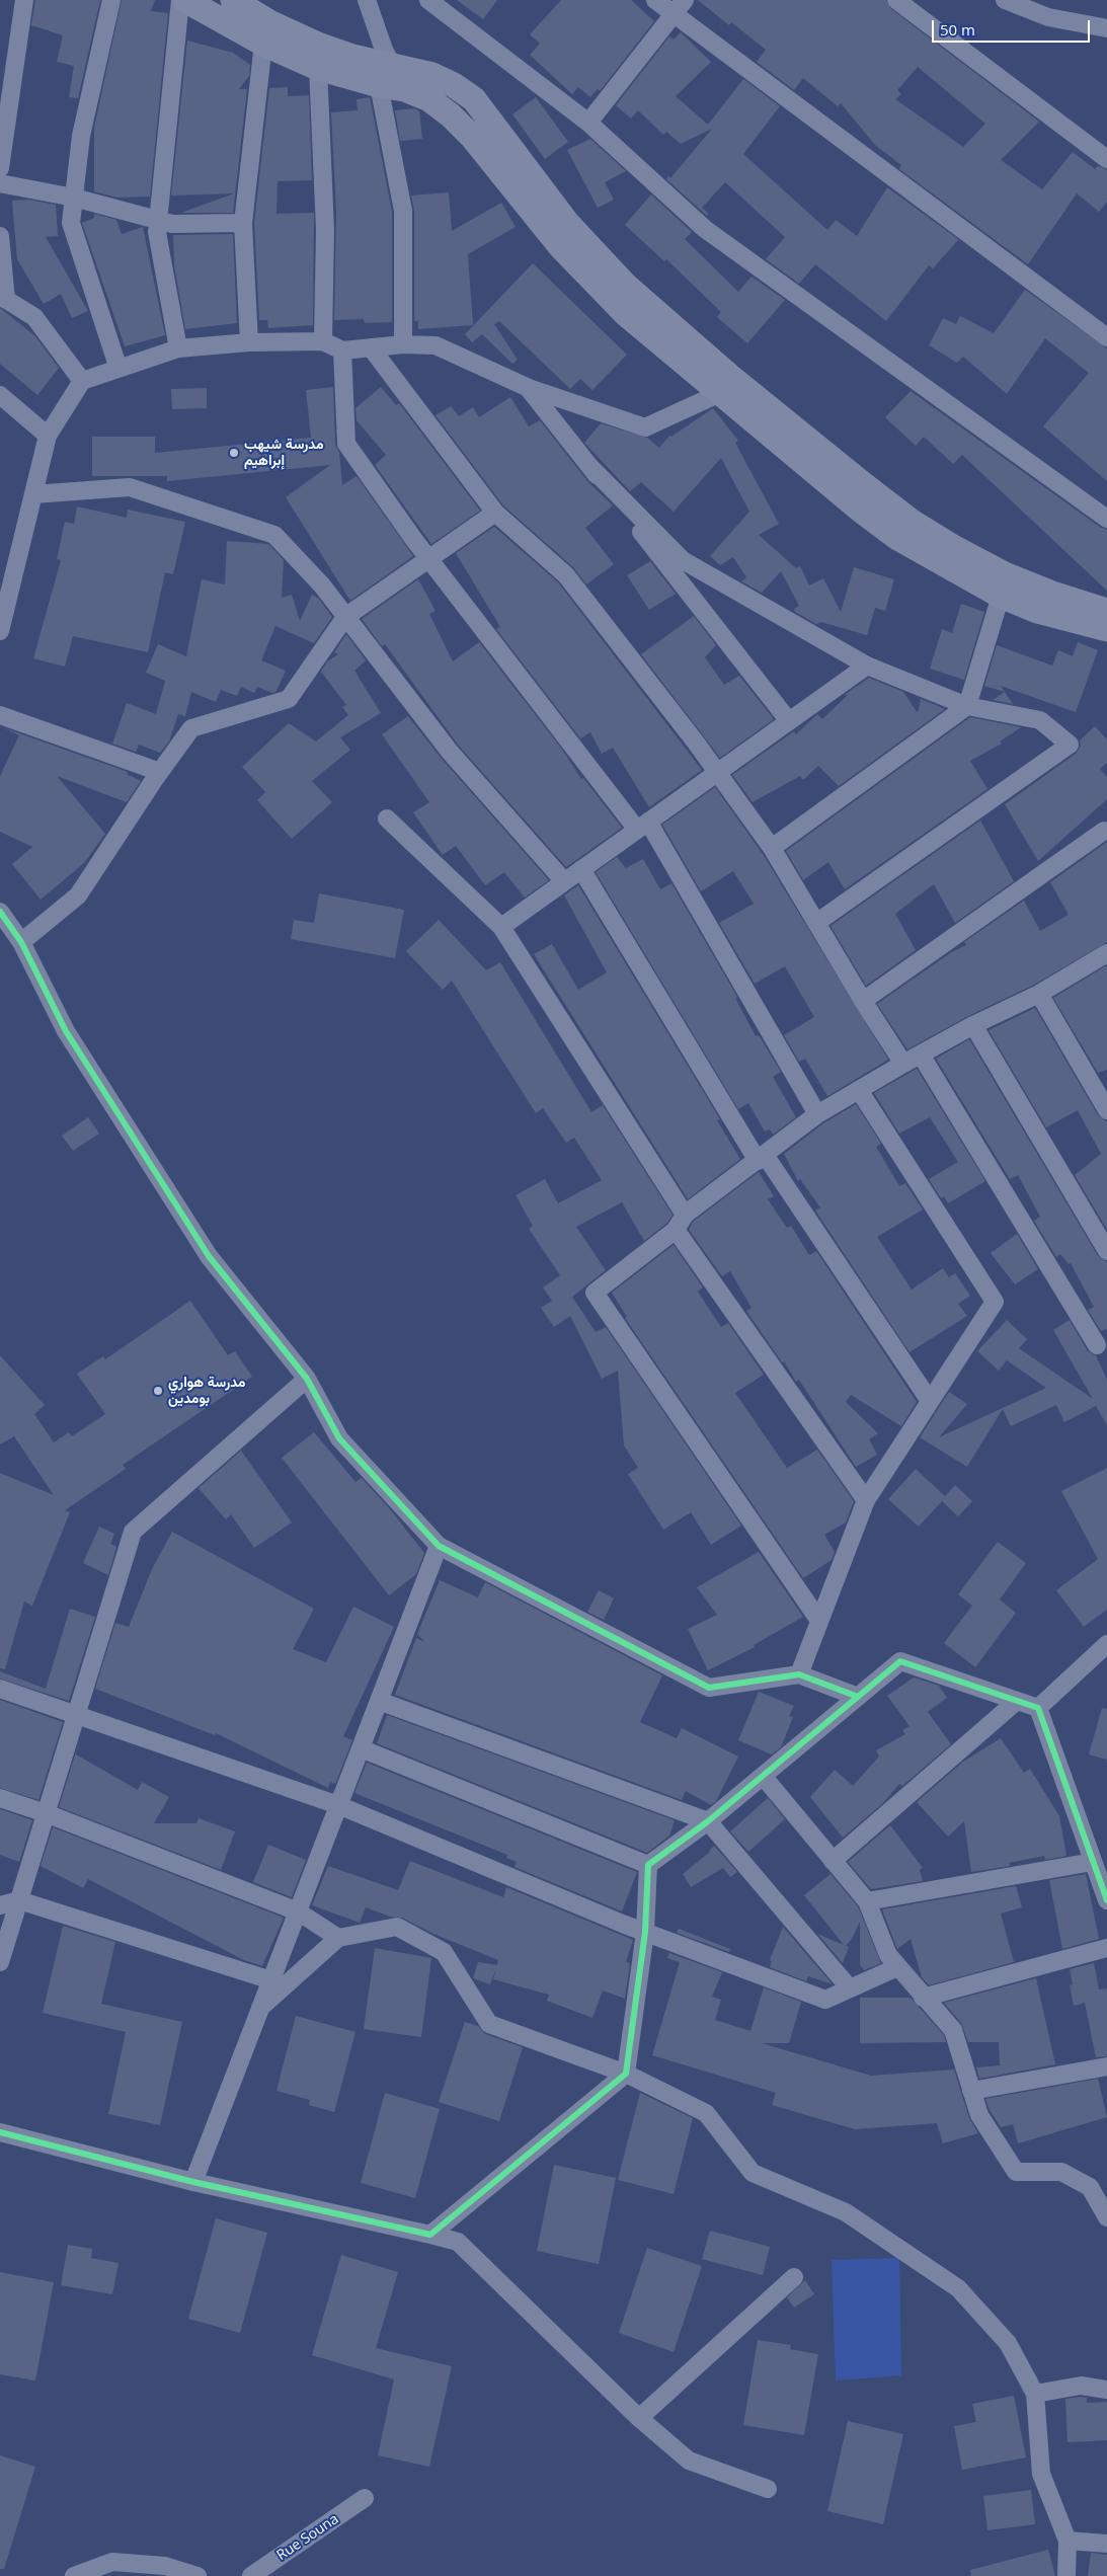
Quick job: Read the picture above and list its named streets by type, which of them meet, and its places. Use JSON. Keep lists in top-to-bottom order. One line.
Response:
{"streets":{"street":["Rue Souna"]},"places":["مدرسة شيهب إبراهيم","مدرسة هواري بومدين"],"scale_bar":"50 m"}
